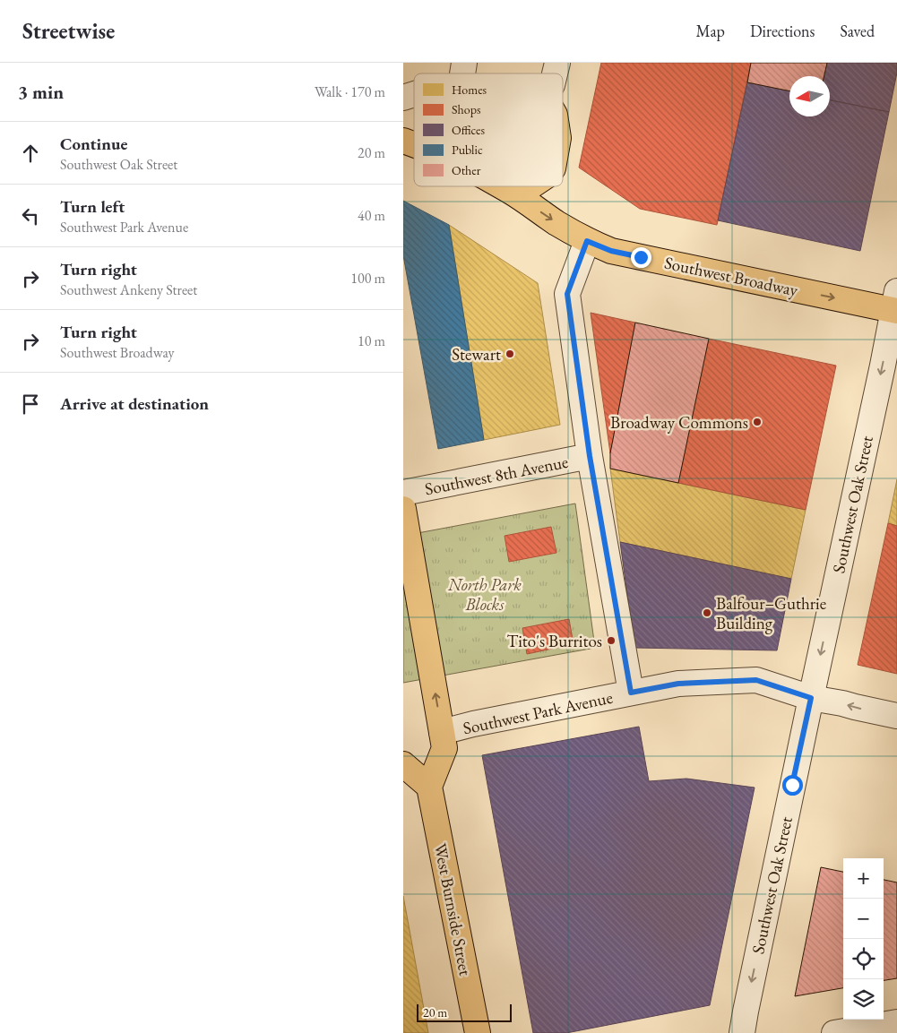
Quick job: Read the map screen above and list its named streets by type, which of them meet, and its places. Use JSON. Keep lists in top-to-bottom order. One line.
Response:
{"streets":{"main road":["Southwest Broadway","West Burnside Street"],"street":["Southwest 8th Avenue","Southwest Oak Street","Southwest Park Avenue"]},"crossings":[["Southwest Broadway","Southwest Oak Street"],["Southwest Oak Street","Southwest Park Avenue"]],"one_way":["Southwest Broadway","Southwest Oak Street"],"parks":["North Park Blocks"],"places":["Stewart","Broadway Commons","Balfour–Guthrie Building","Tito's Burritos"],"legend":["Homes","Shops","Offices","Public","Other"],"scale_bar":"20 m","north":"left","page":{"header":"Streetwise","nav":["Map","Directions","Saved"],"heading":["3 min","Walk · 170 m"],"list":[["Continue","Southwest Oak Street","20 m"],["Turn left","Southwest Park Avenue","40 m"],["Turn right","Southwest Ankeny Street","100 m"],["Turn right","Southwest Broadway","10 m"],"Arrive at destination"],"map_buttons":["+","−"],"scale":"20 m"}}
